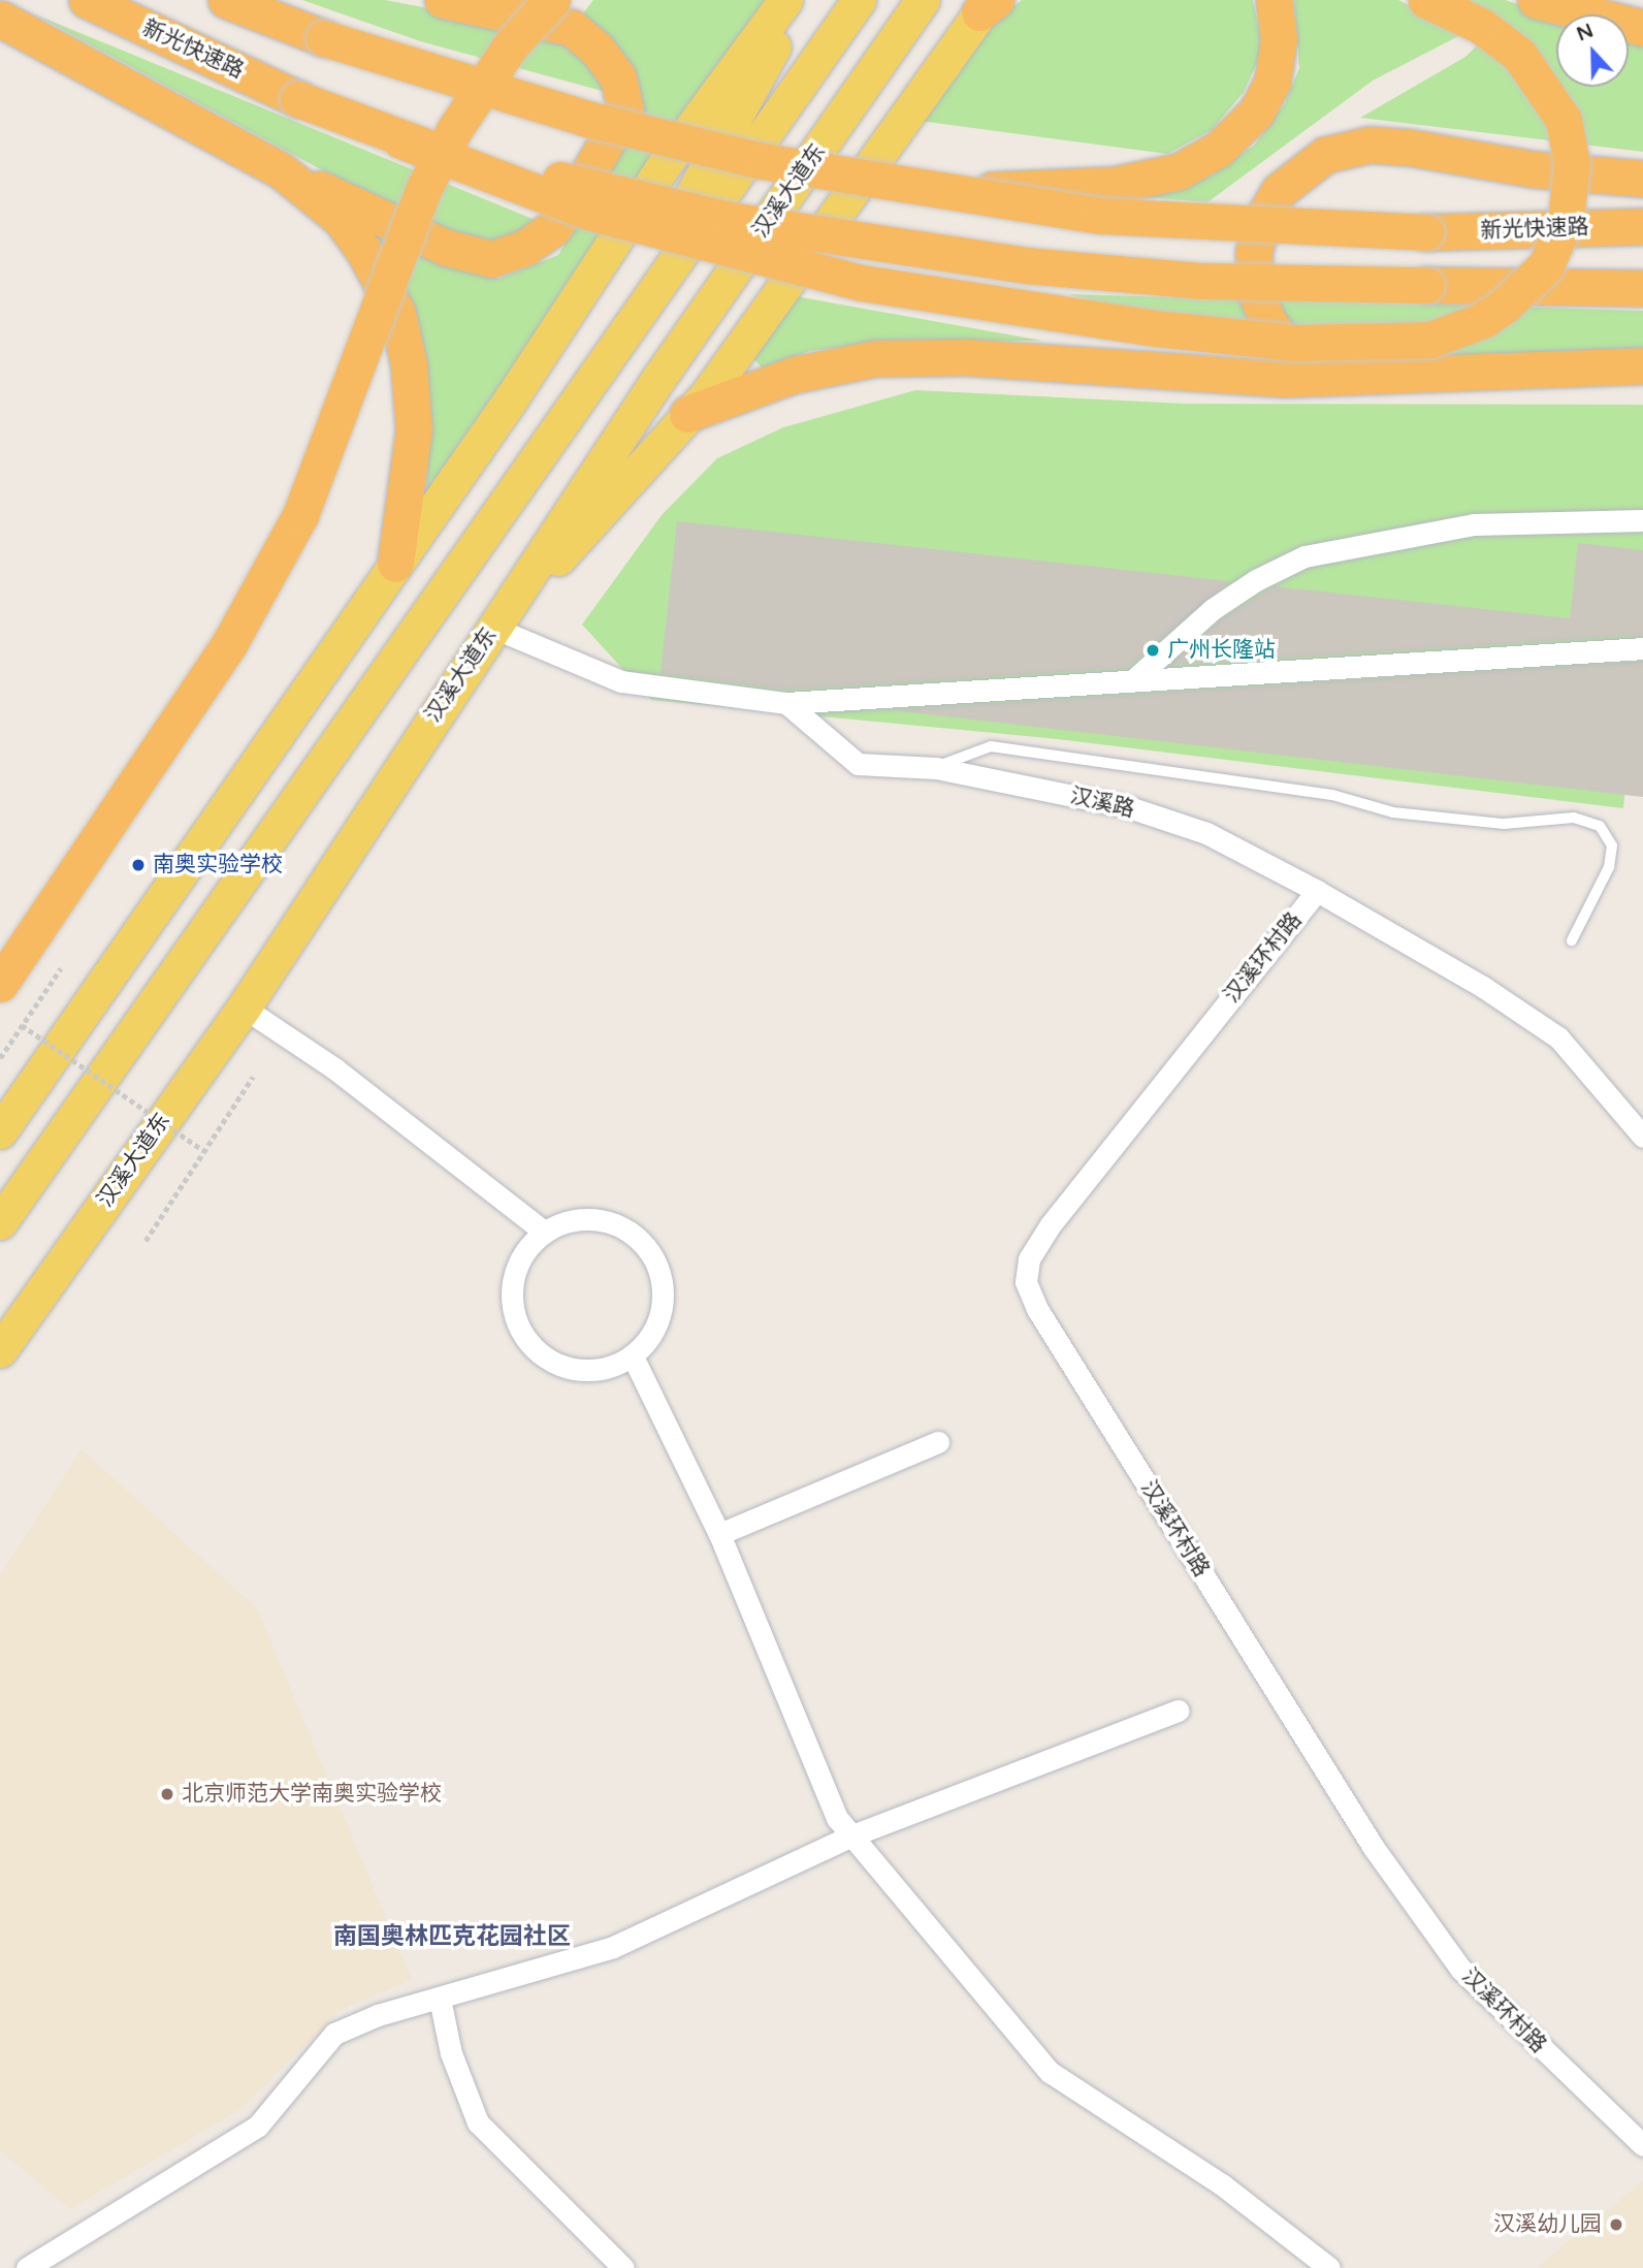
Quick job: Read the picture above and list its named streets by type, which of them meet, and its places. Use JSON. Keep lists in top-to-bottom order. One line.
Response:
{"streets":{"highway":["新光快速路"],"main road":["汉溪大道东"],"street":["汉溪路","汉溪环村路"]},"crossings":[["汉溪路","汉溪环村路"]],"districts":["南国奥林匹克花园社区"],"places":["广州长隆站","南奥实验学校","北京师范大学南奥实验学校","汉溪幼儿园"],"north":"top"}
